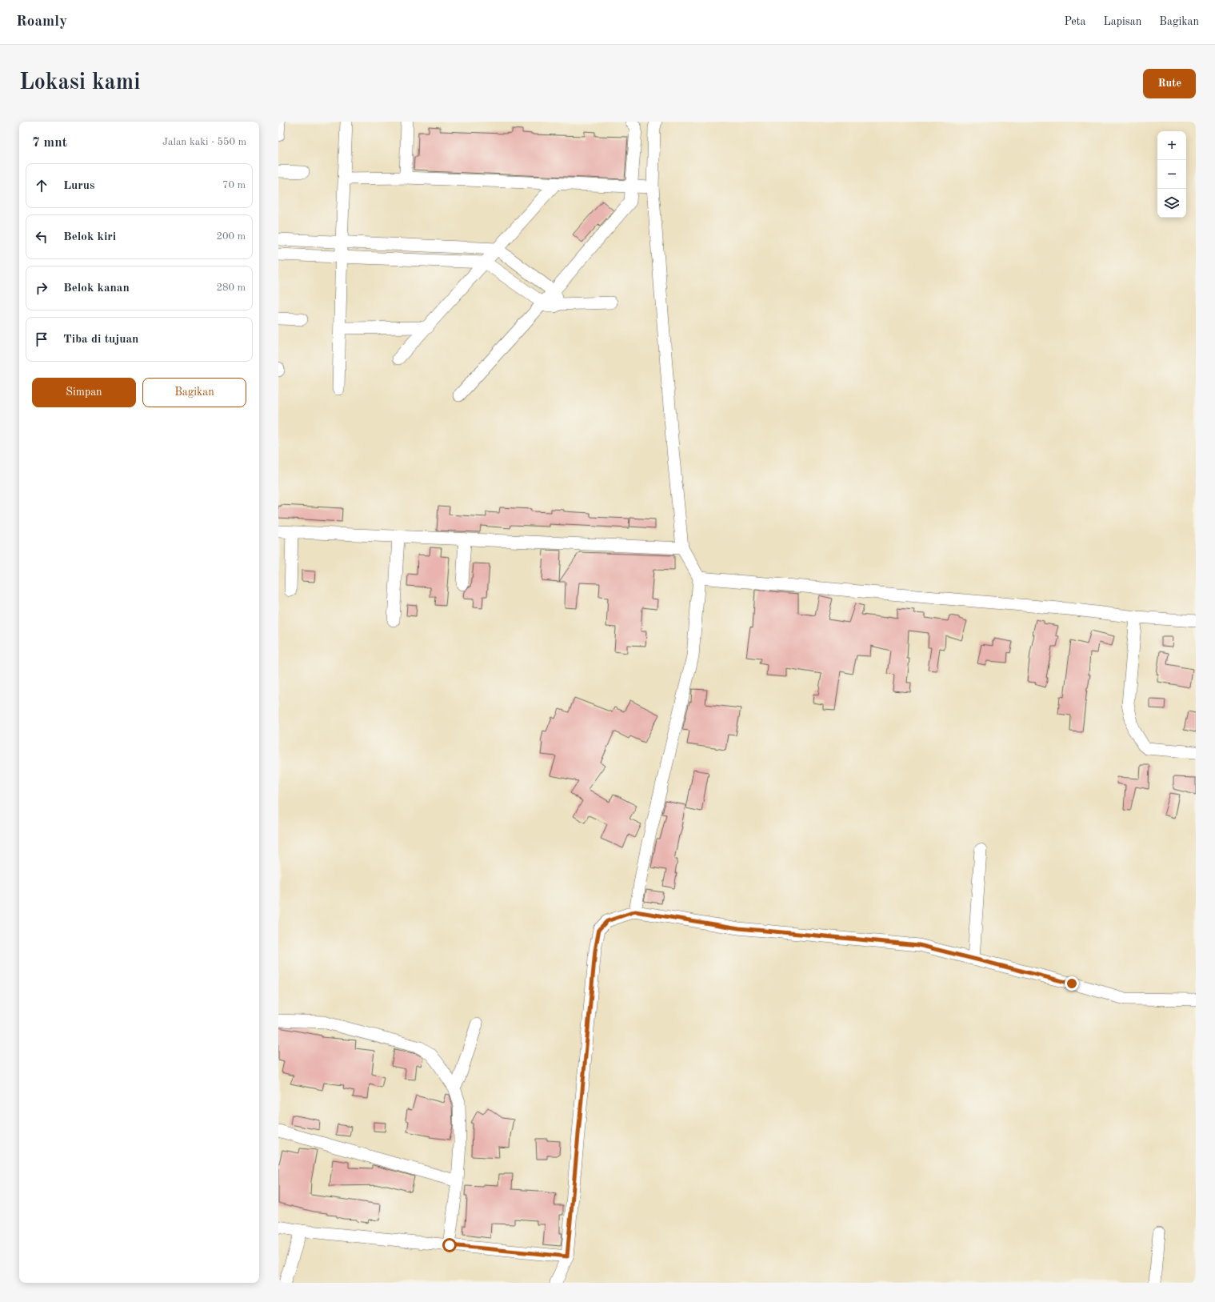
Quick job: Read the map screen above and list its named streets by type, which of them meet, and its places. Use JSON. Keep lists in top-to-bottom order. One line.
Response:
{"page":{"header":"Roamly","nav":["Peta","Lapisan","Bagikan"],"buttons":["Rute",["Simpan","Bagikan"]],"title":"Lokasi kami","heading":["7 mnt","Jalan kaki · 550 m"],"map_buttons":["+","−"],"list":[["Lurus","70 m"],["Belok kiri","200 m"],["Belok kanan","280 m"],"Tiba di tujuan"]}}
